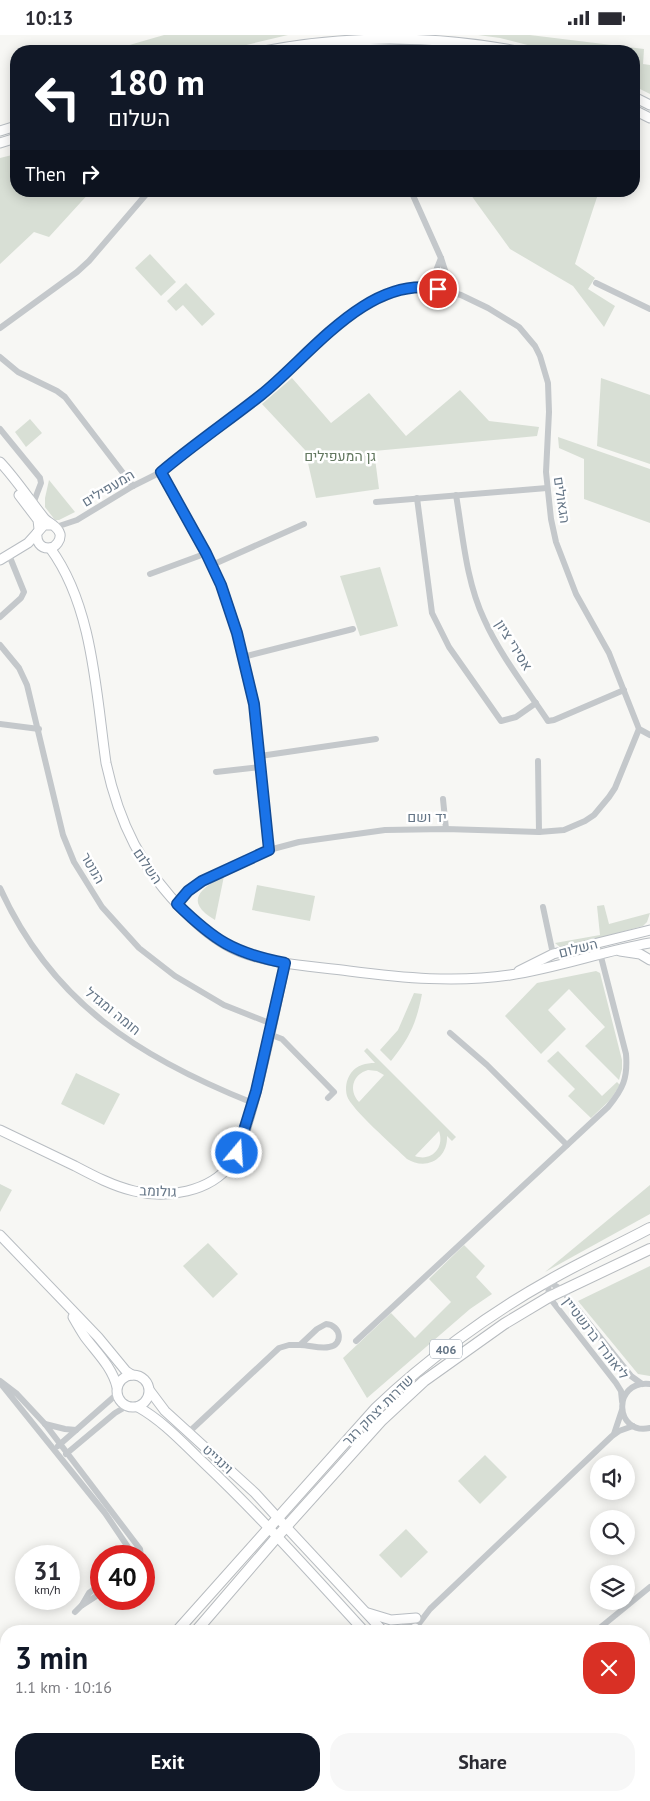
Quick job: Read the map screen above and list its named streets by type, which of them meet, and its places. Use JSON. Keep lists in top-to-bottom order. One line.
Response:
{"streets":{"main road":["406","שדרות יצחק רגר"],"street":["המעפילים","הגאולים","אסירי ציון","יד ושם","השלום","הנוטר","חומה ומגדל","גולומב","ליאונרד ברנשטיין","וינגייט"]},"crossings":[["המעפילים","הגאולים"],["המעפילים","השלום"],["הגאולים","אסירי ציון"],["הגאולים","יד ושם"],["יד ושם","השלום"],["השלום","גולומב"],["הנוטר","גולומב"],["חומה ומגדל","גולומב"],["ליאונרד ברנשטיין","שדרות יצחק רגר"],["שדרות יצחק רגר","וינגייט"]],"parks":["גן המעפילים"],"page":{"status":"10:13","turn":["180 m","השלום"],"then":"Then","speed":"31 km/h","limit":"40","heading":["3 min","1.1 km · 10:16"],"buttons":["Exit","Share"]}}
